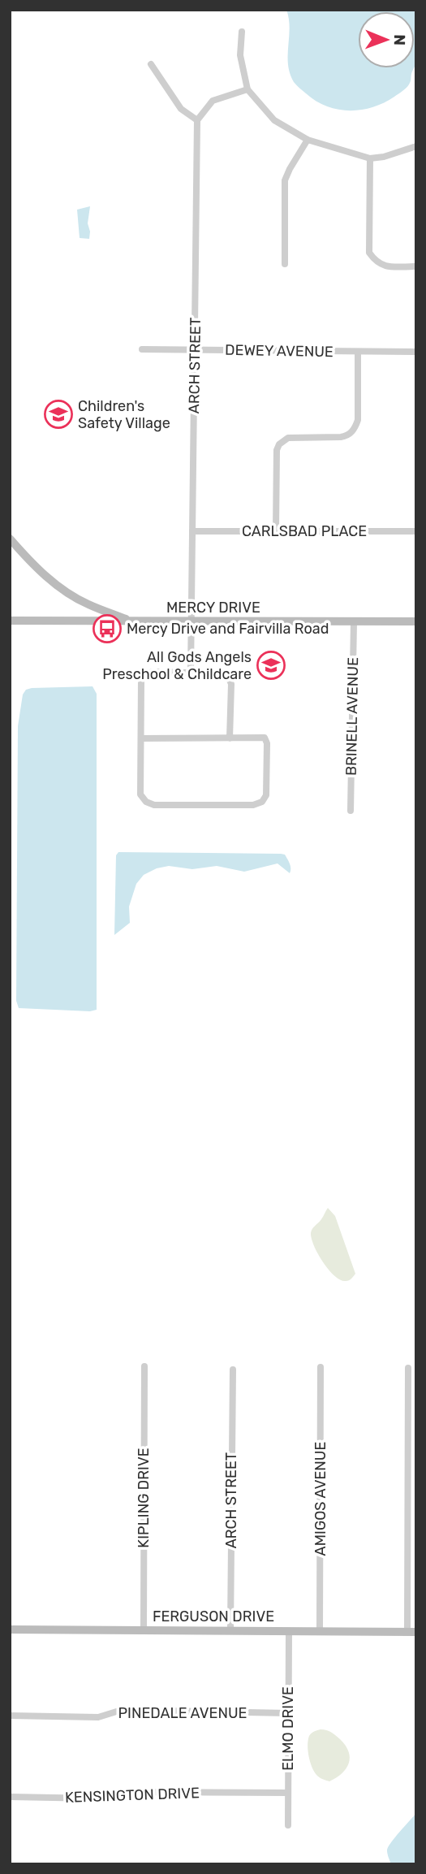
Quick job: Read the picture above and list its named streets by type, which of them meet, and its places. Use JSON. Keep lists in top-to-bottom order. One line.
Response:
{"streets":{"street":["DEWEY AVENUE","ARCH STREET","CARLSBAD PLACE","MERCY DRIVE","BRINELL AVENUE","KIPLING DRIVE","AMIGOS AVENUE","FERGUSON DRIVE","PINEDALE AVENUE","ELMO DRIVE","KENSINGTON DRIVE"]},"crossings":[["DEWEY AVENUE","ARCH STREET"],["ARCH STREET","CARLSBAD PLACE"],["ARCH STREET","MERCY DRIVE"],["ARCH STREET","FERGUSON DRIVE"],["MERCY DRIVE","BRINELL AVENUE"],["KIPLING DRIVE","FERGUSON DRIVE"],["AMIGOS AVENUE","FERGUSON DRIVE"],["FERGUSON DRIVE","ELMO DRIVE"],["PINEDALE AVENUE","ELMO DRIVE"],["ELMO DRIVE","KENSINGTON DRIVE"]],"places":{"school or university":["Children's Safety Village","All Gods Angels Preschool & Childcare"],"bus stop":["Mercy Drive and Fairvilla Road"]},"north":"right"}
